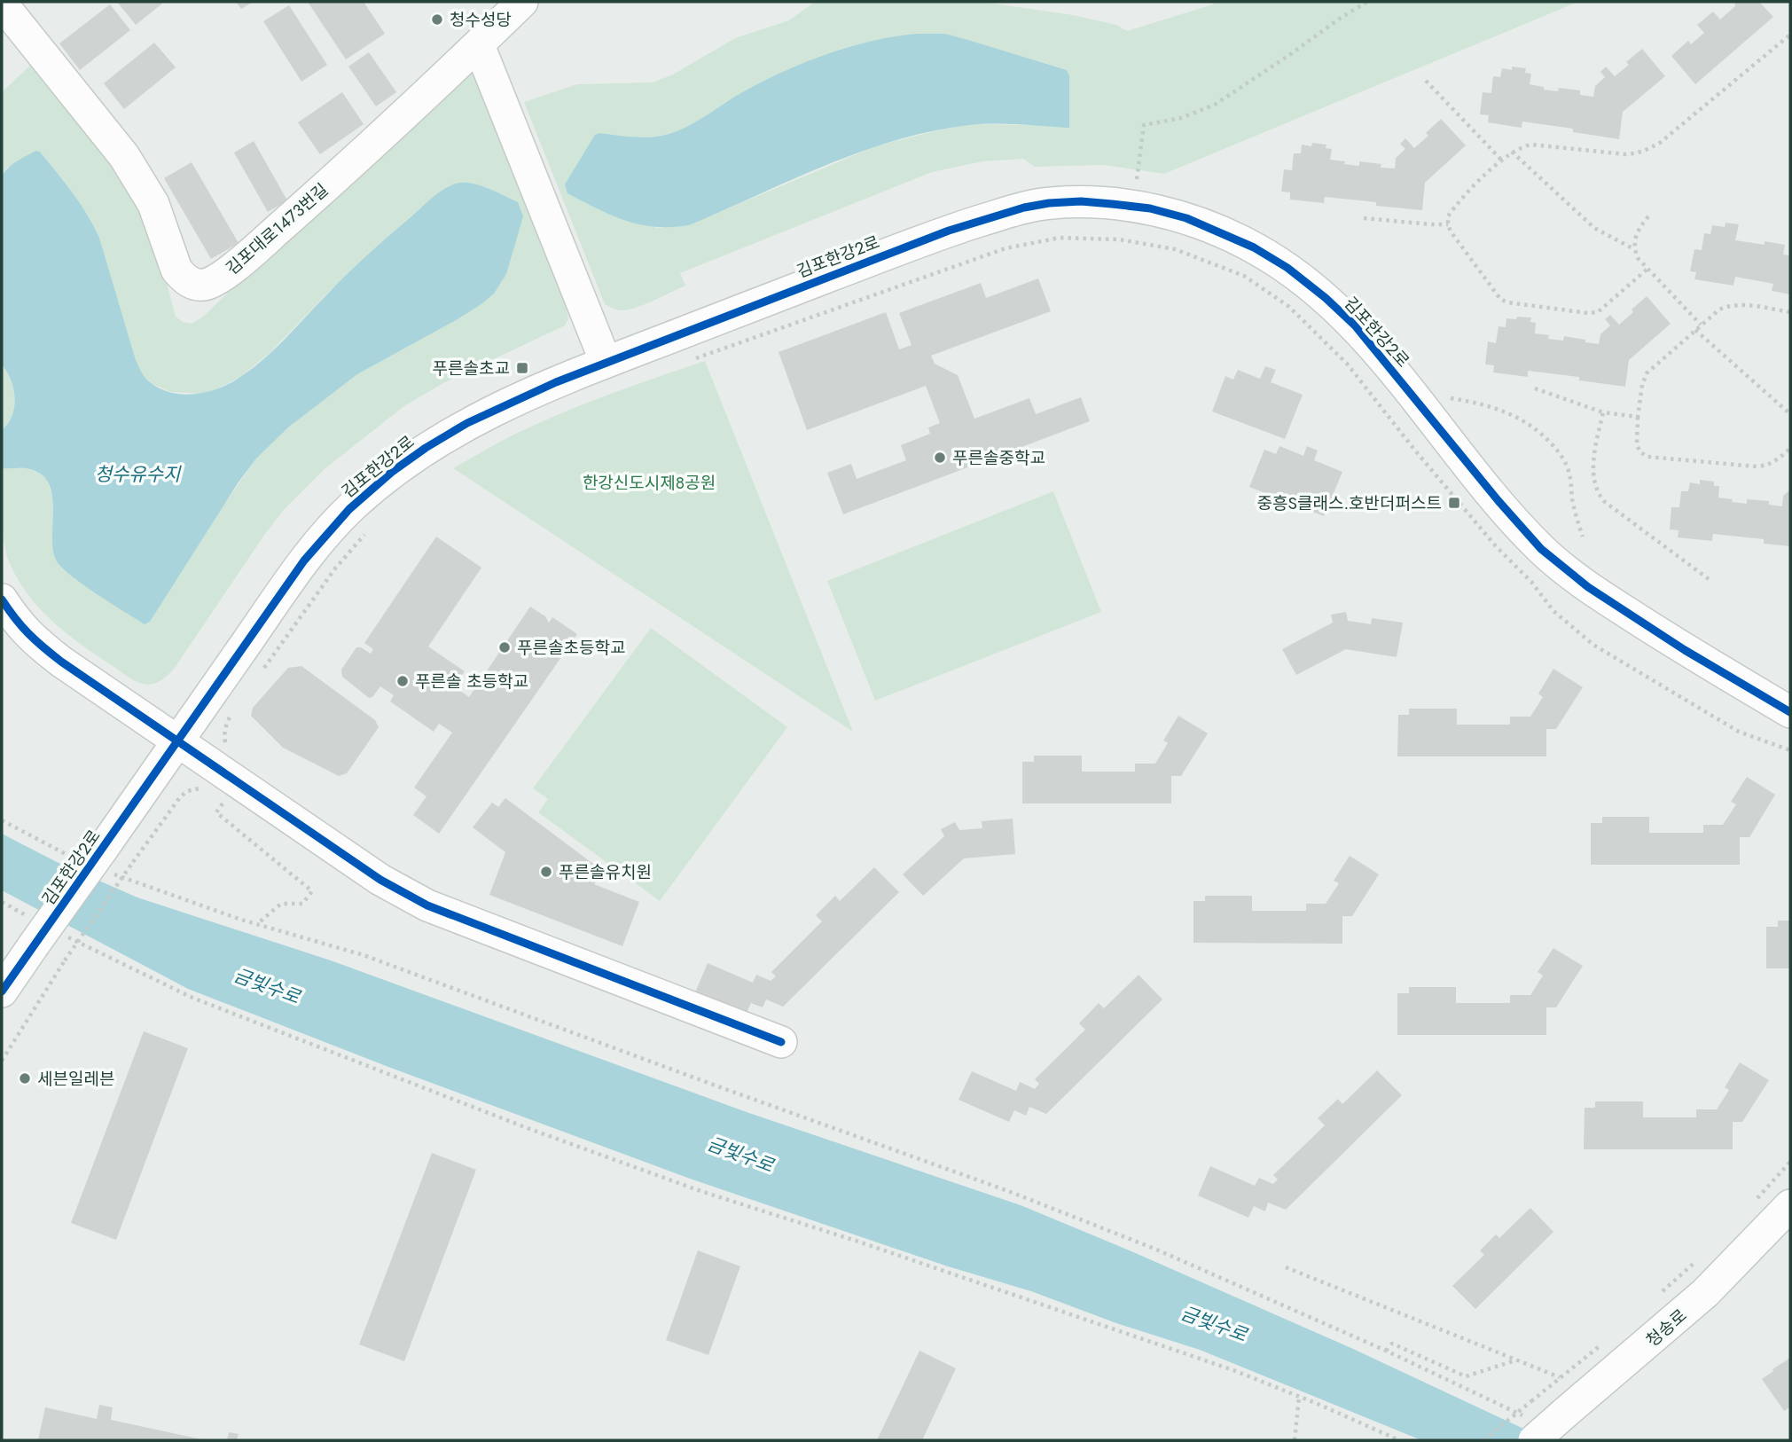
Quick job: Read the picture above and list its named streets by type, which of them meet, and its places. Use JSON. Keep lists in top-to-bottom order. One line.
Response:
{"streets":{"street":["김포대로1473번길","김포한강2로","청송로"]},"water":["청수유수지","금빛수로"],"parks":["한강신도시제8공원"],"places":{"other":["청수성당","푸른솔중학교","푸른솔초등학교","푸른솔 초등학교","푸른솔유치원","세븐일레븐"],"transit":["푸른솔초교","중흥S클래스.호반더퍼스트"]}}
